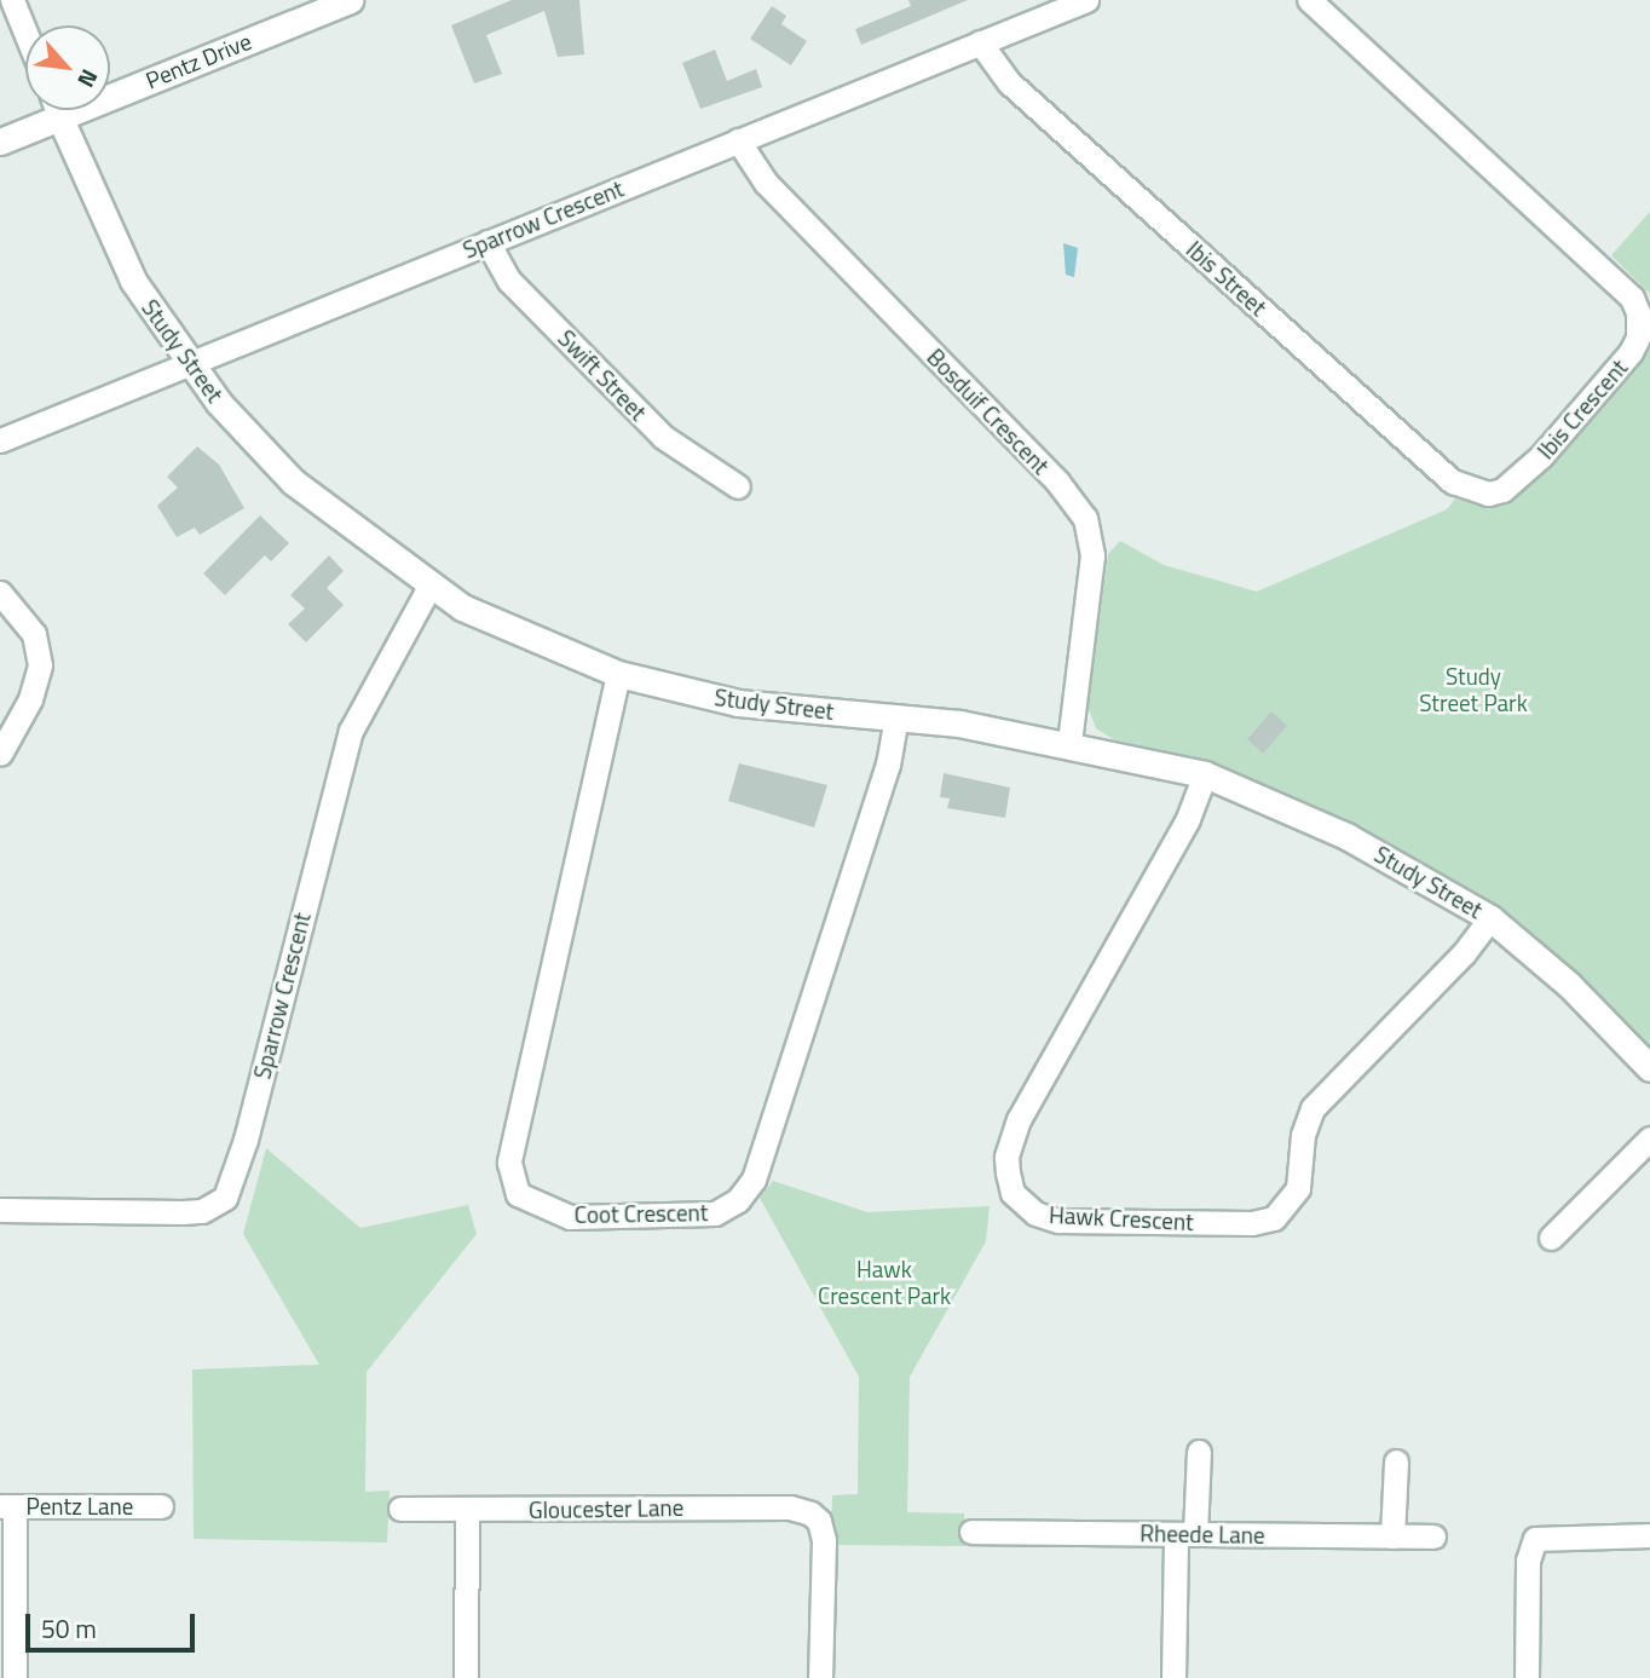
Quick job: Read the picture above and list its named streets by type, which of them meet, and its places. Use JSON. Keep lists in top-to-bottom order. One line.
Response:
{"streets":{"street":["Pentz Drive","Sparrow Crescent","Ibis Street","Study Street","Swift Street","Ibis Crescent","Bosduif Crescent","Coot Crescent","Hawk Crescent","Pentz Lane","Gloucester Lane","Rheede Lane"]},"crossings":[["Sparrow Crescent","Ibis Street"],["Sparrow Crescent","Study Street"],["Sparrow Crescent","Swift Street"],["Sparrow Crescent","Bosduif Crescent"],["Ibis Street","Ibis Crescent"],["Study Street","Bosduif Crescent"],["Study Street","Coot Crescent"],["Study Street","Hawk Crescent"]],"parks":["Study Street Park","Hawk Crescent Park"],"scale_bar":"50 m","north":"bottom right"}
